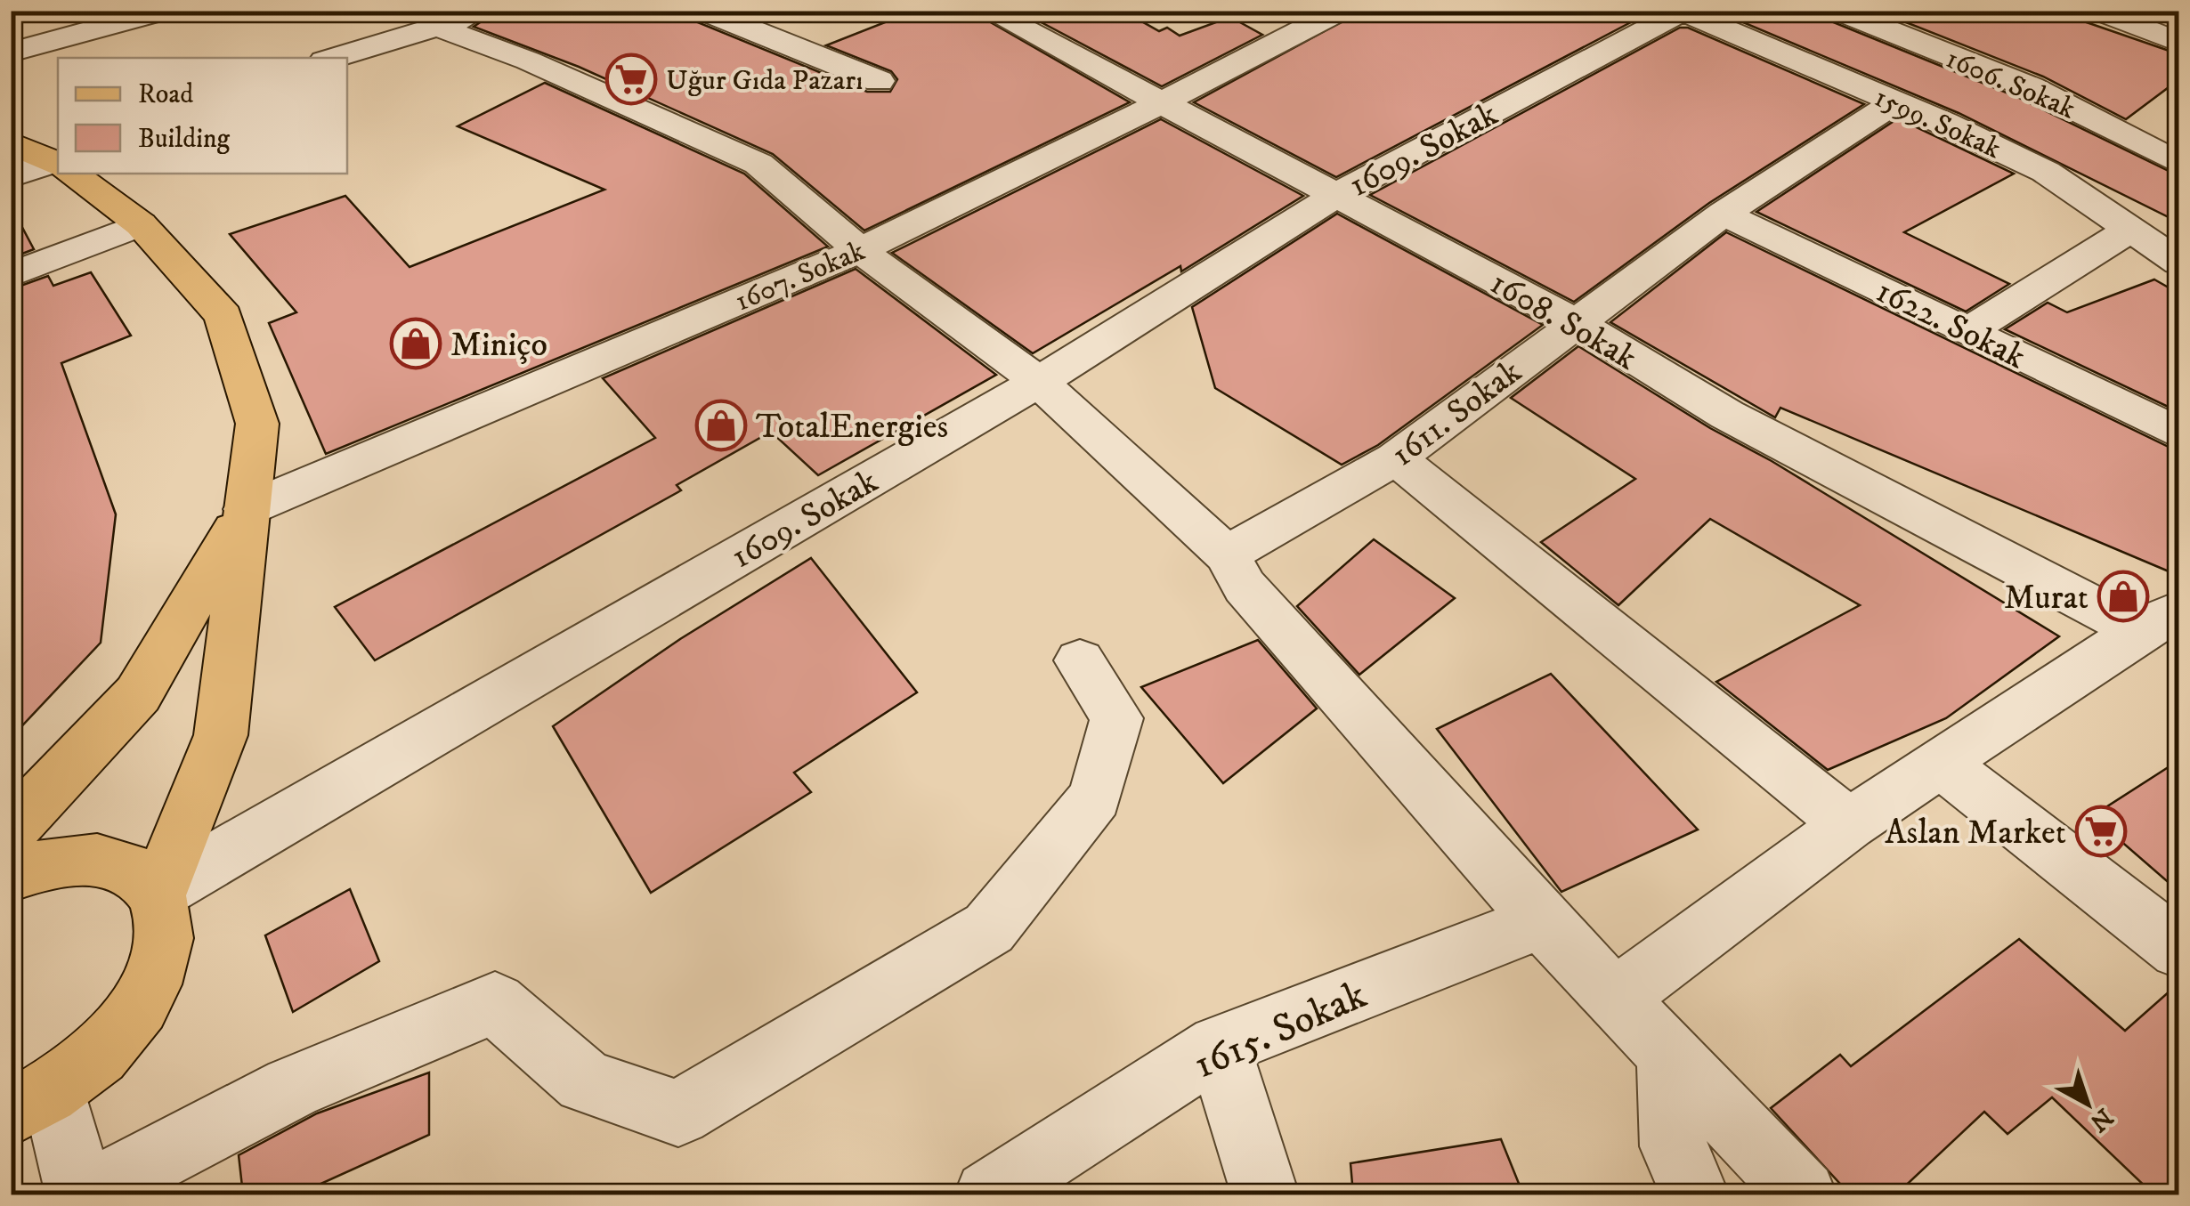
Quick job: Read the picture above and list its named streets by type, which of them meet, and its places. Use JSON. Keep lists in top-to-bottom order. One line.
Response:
{"streets":{"street":["1606. Sokak","1599. Sokak","1609. Sokak","1607. Sokak","1608. Sokak","1622. Sokak","1611. Sokak","1615. Sokak"]},"crossings":[["1599. Sokak","1609. Sokak"],["1599. Sokak","1611. Sokak"],["1609. Sokak","1608. Sokak"],["1607. Sokak","1608. Sokak"],["1608. Sokak","1611. Sokak"],["1622. Sokak","1611. Sokak"]],"places":{"supermarket":["Uğur Gıda Pazarı","Aslan Market"],"shop":["Miniço","TotalEnergies","Murat"]},"legend":["Road","Building"],"north":"bottom right"}
